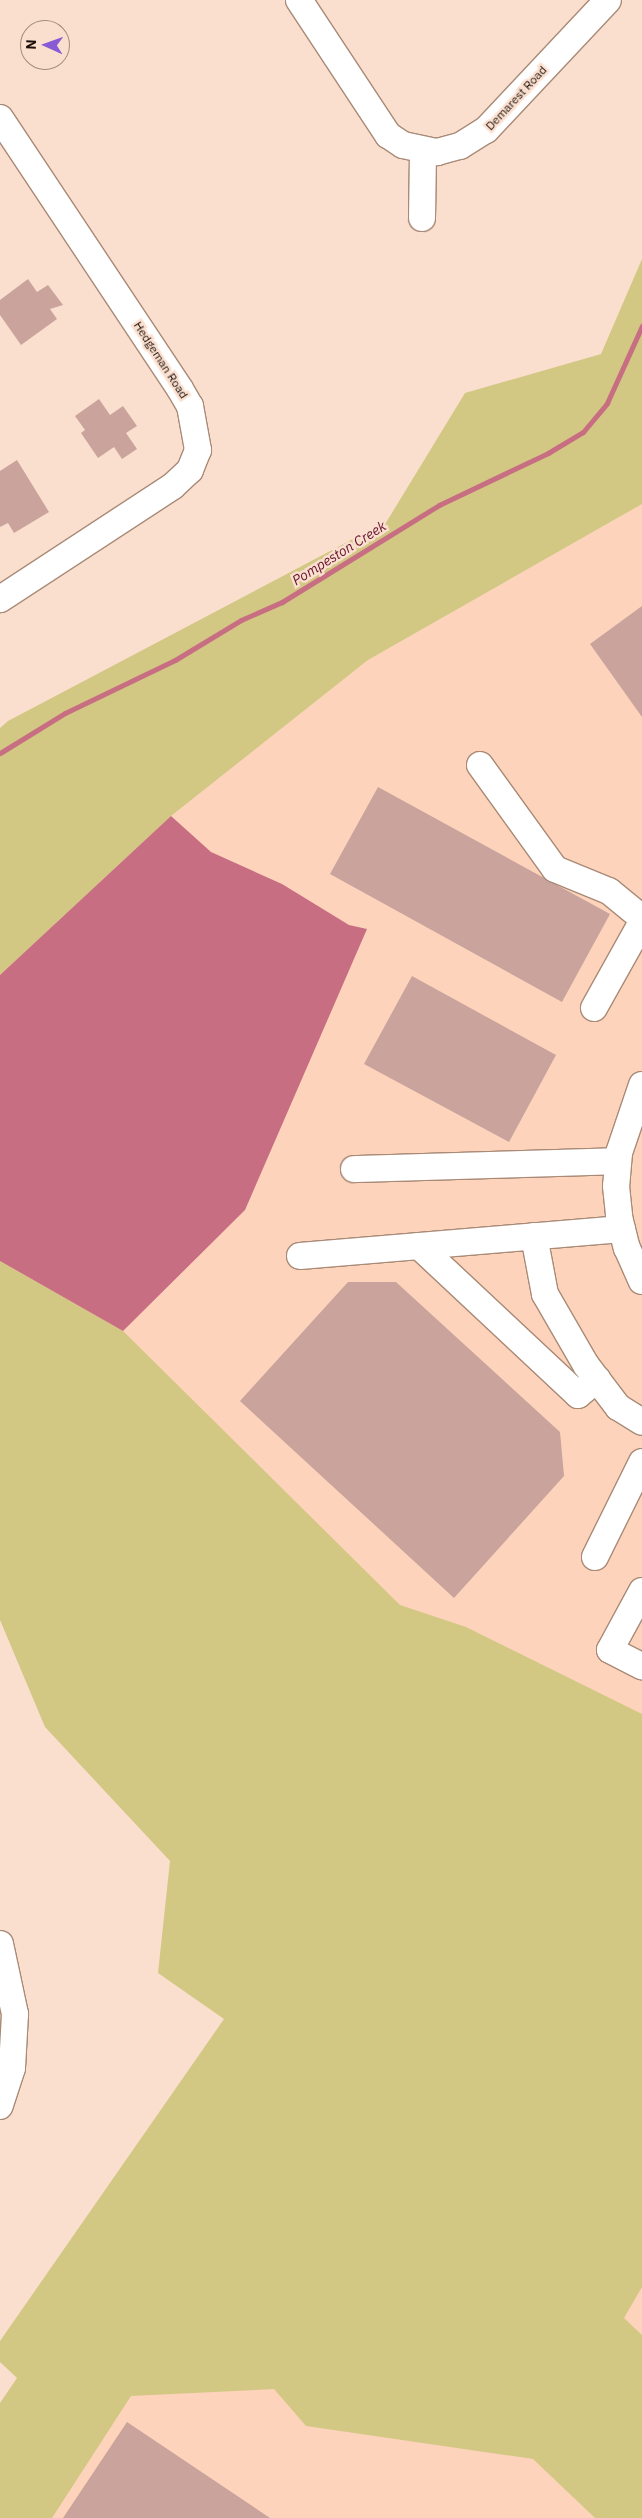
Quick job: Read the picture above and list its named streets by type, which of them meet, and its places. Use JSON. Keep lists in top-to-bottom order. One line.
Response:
{"streets":{"street":["Demarest Road","Hedgeman Road"]},"water":["Pompeston Creek"],"north":"left"}
